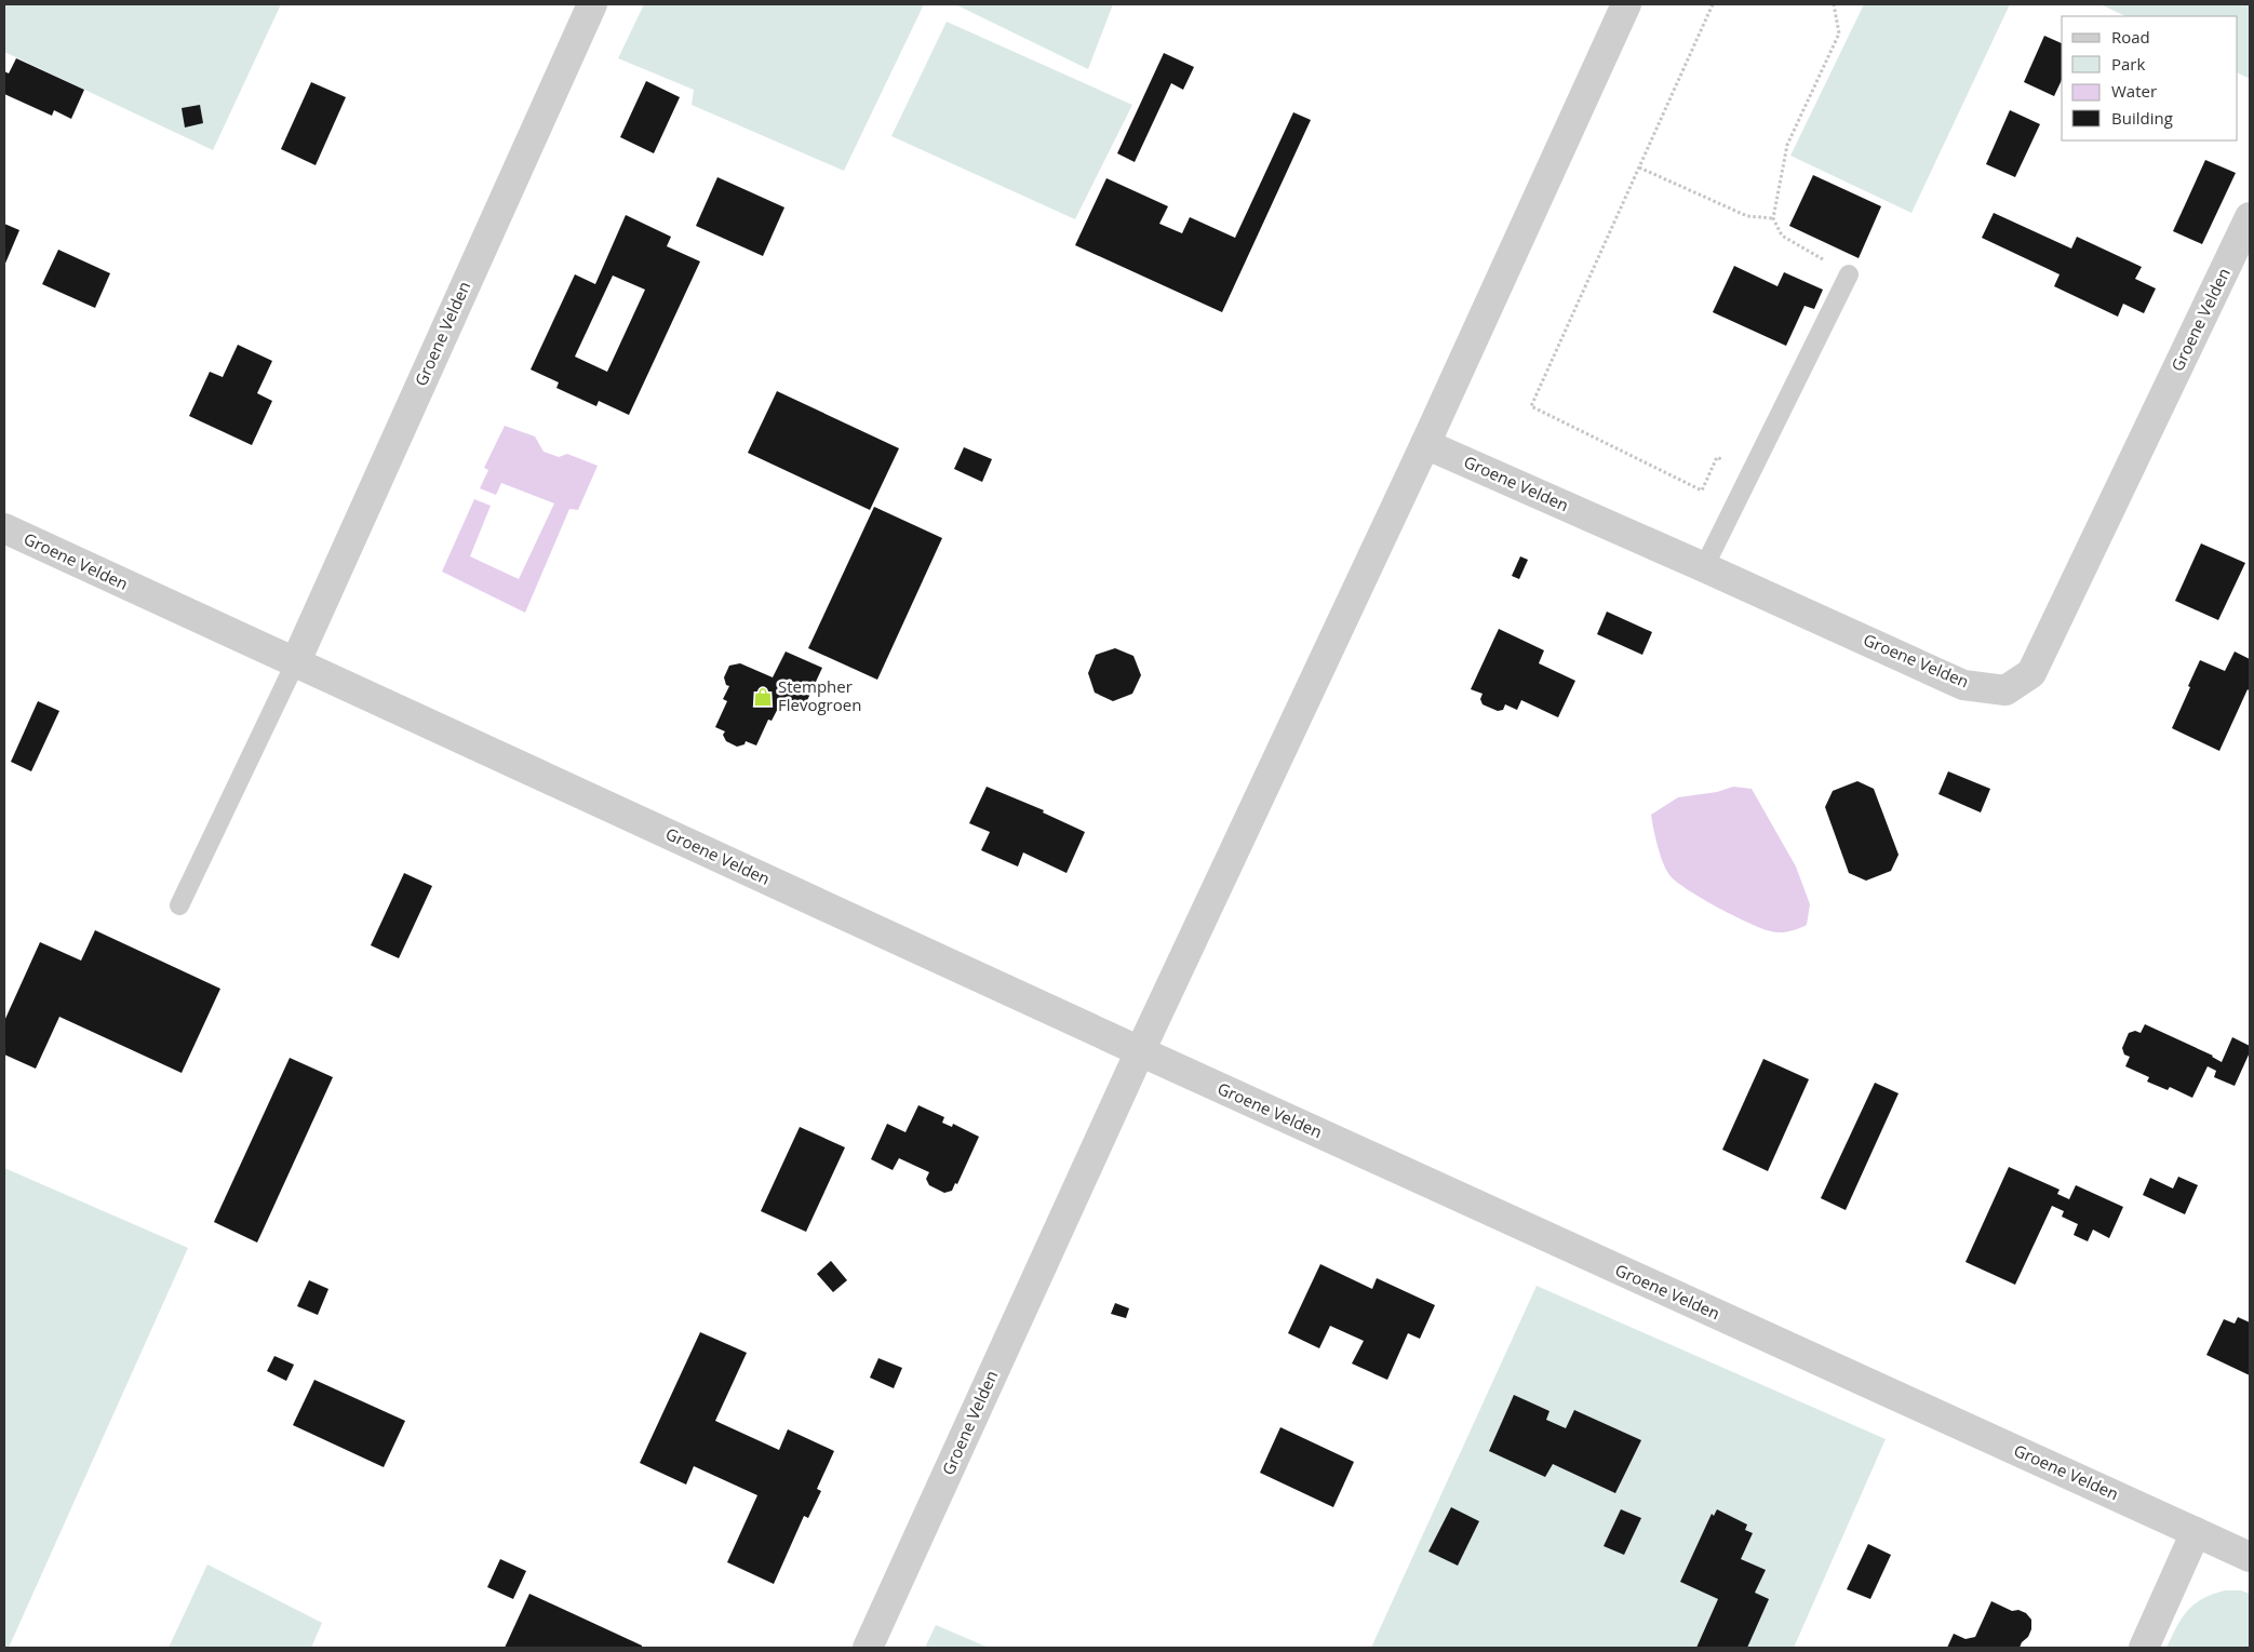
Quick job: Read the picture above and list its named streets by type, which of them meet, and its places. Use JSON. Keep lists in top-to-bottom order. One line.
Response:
{"streets":{"street":["Groene Velden"]},"places":{"shop":["Stempher Flevogroen"]},"legend":["Road","Park","Water","Building"]}
